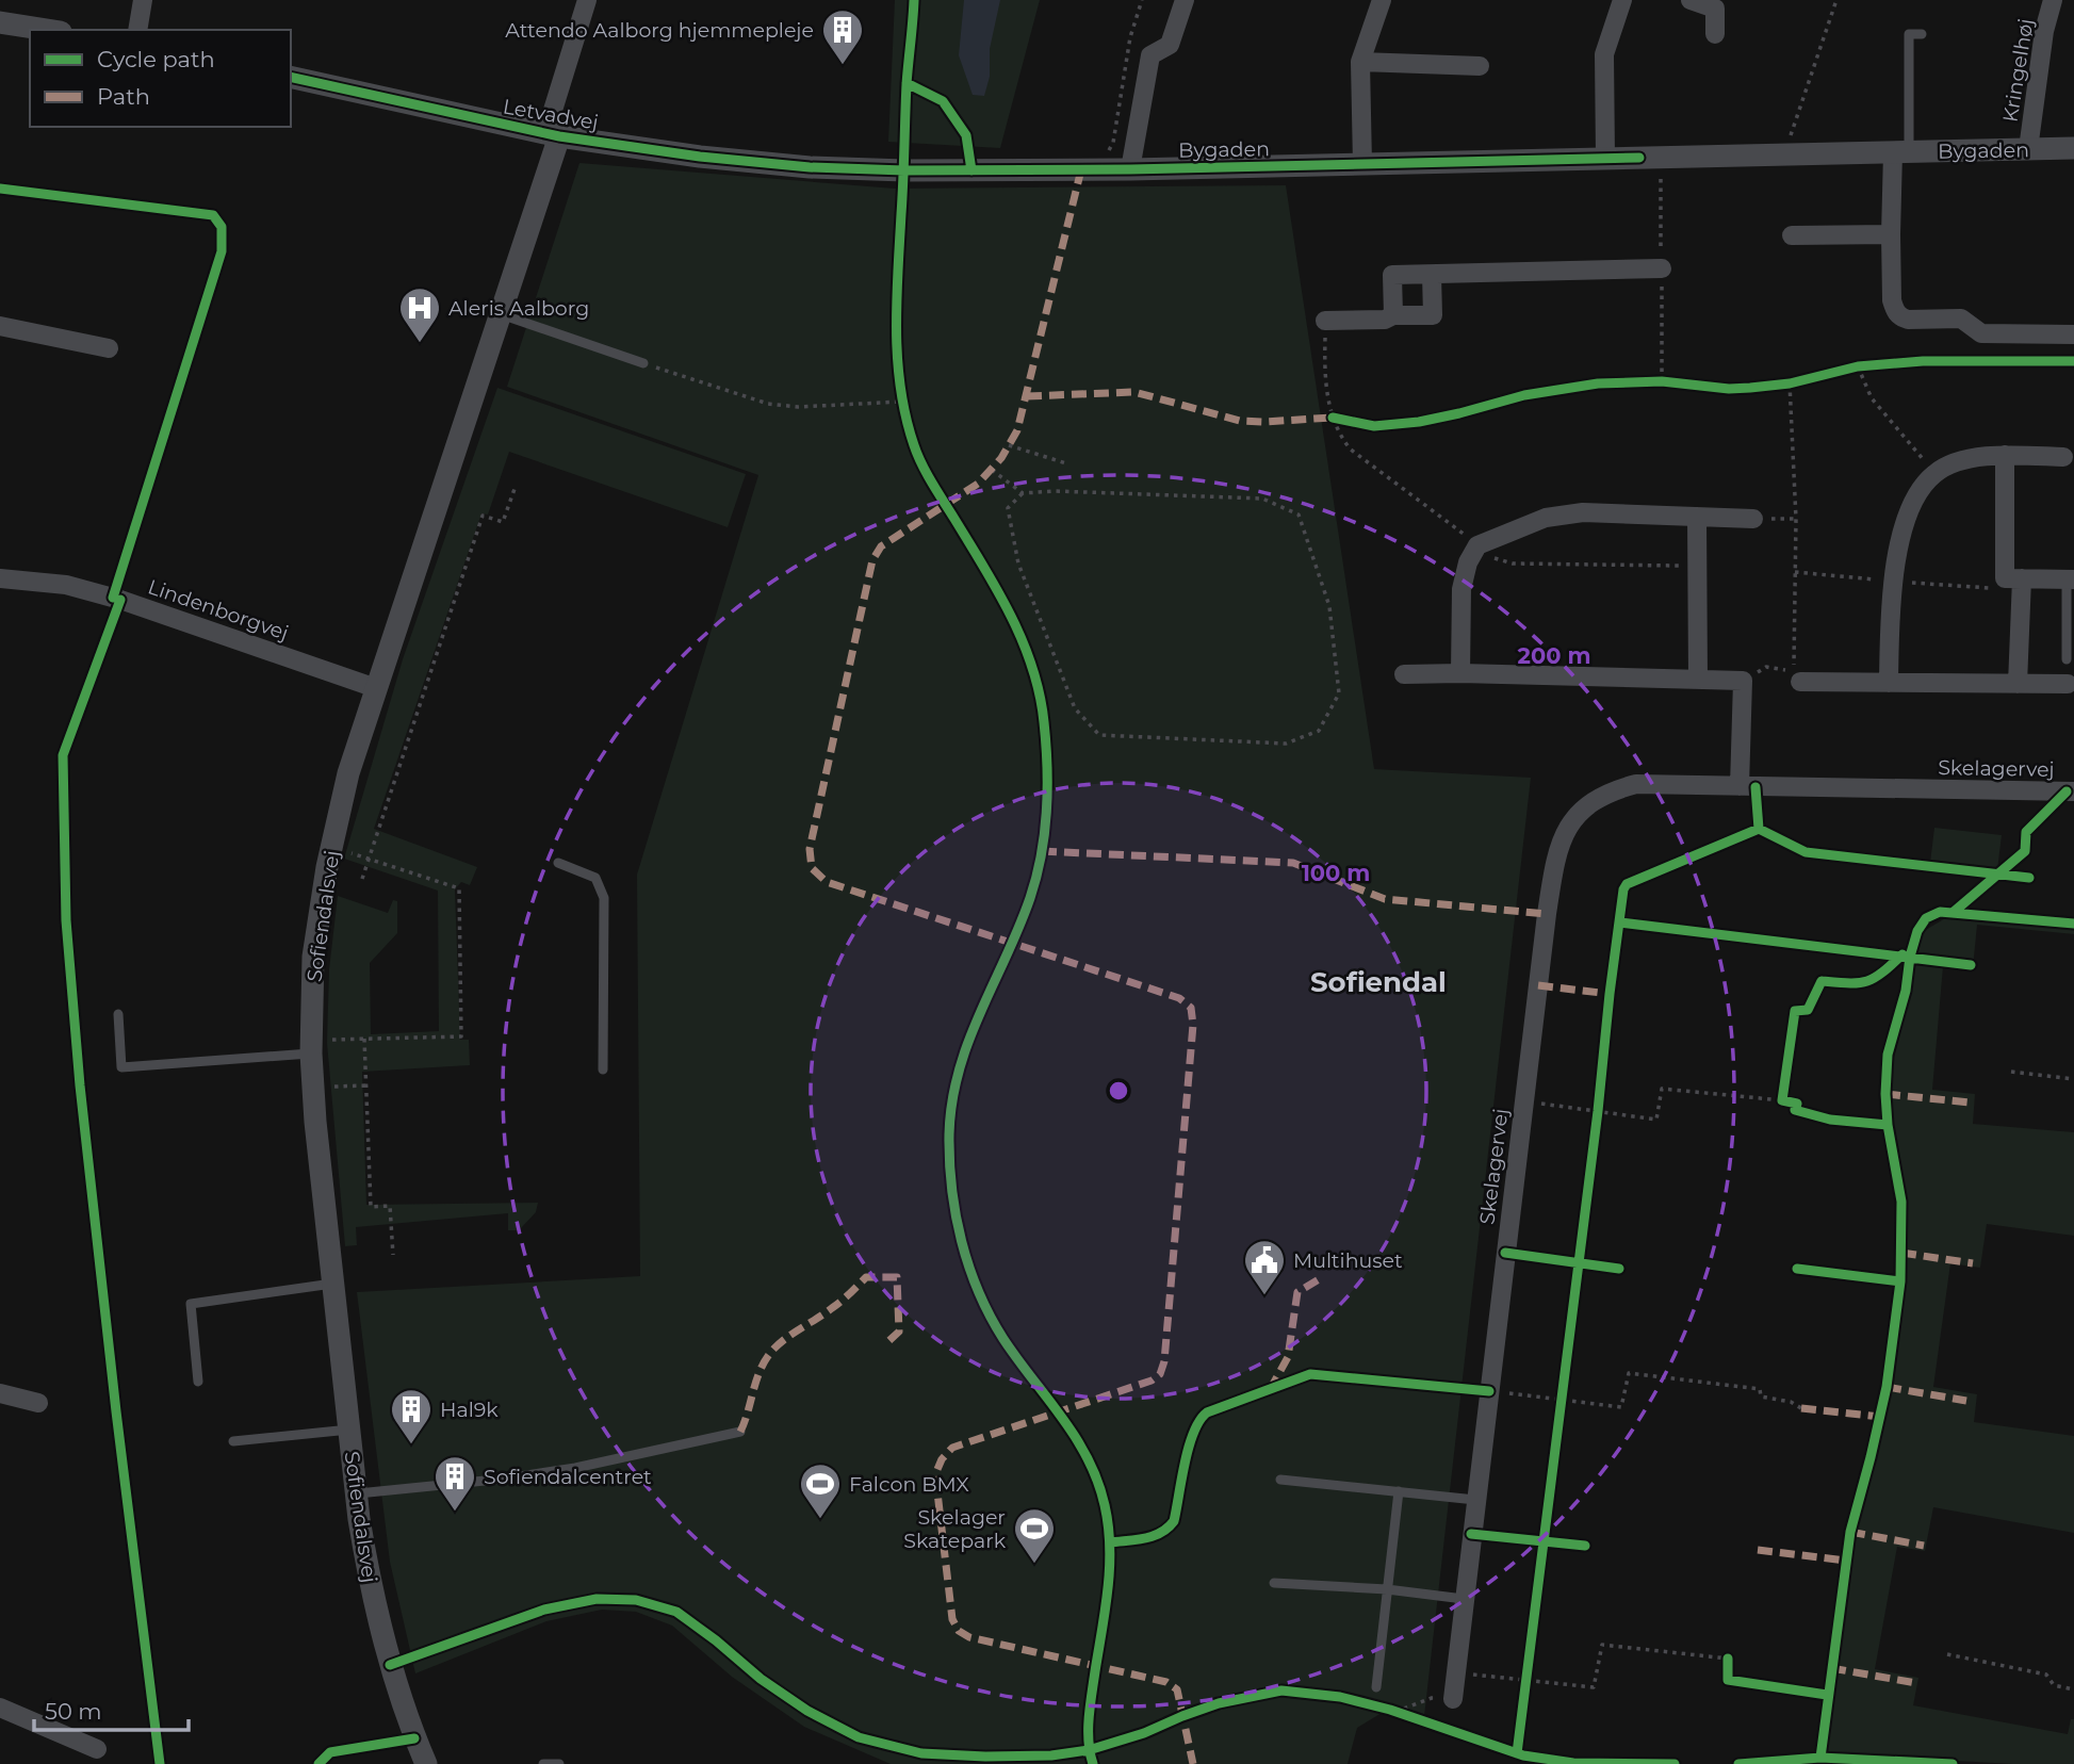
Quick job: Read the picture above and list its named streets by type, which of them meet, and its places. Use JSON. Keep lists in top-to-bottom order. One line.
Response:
{"streets":{"street":["Kringelhøj","Letvadvej","Bygaden","Lindenborgvej","Skelagervej","Sofiendalsvej"]},"crossings":[["Kringelhøj","Bygaden"],["Letvadvej","Bygaden"],["Letvadvej","Sofiendalsvej"],["Lindenborgvej","Sofiendalsvej"]],"districts":["Sofiendal"],"places":{"building":["Attendo Aalborg hjemmepleje","Hal9k","Sofiendalcentret"],"hospital":["Aleris Aalborg"],"public building":["Multihuset"],"sports":["Falcon BMX","Skelager Skatepark"]},"legend":["Cycle path","Path"],"scale_bar":"50 m","rings":["200 m","100 m"]}
